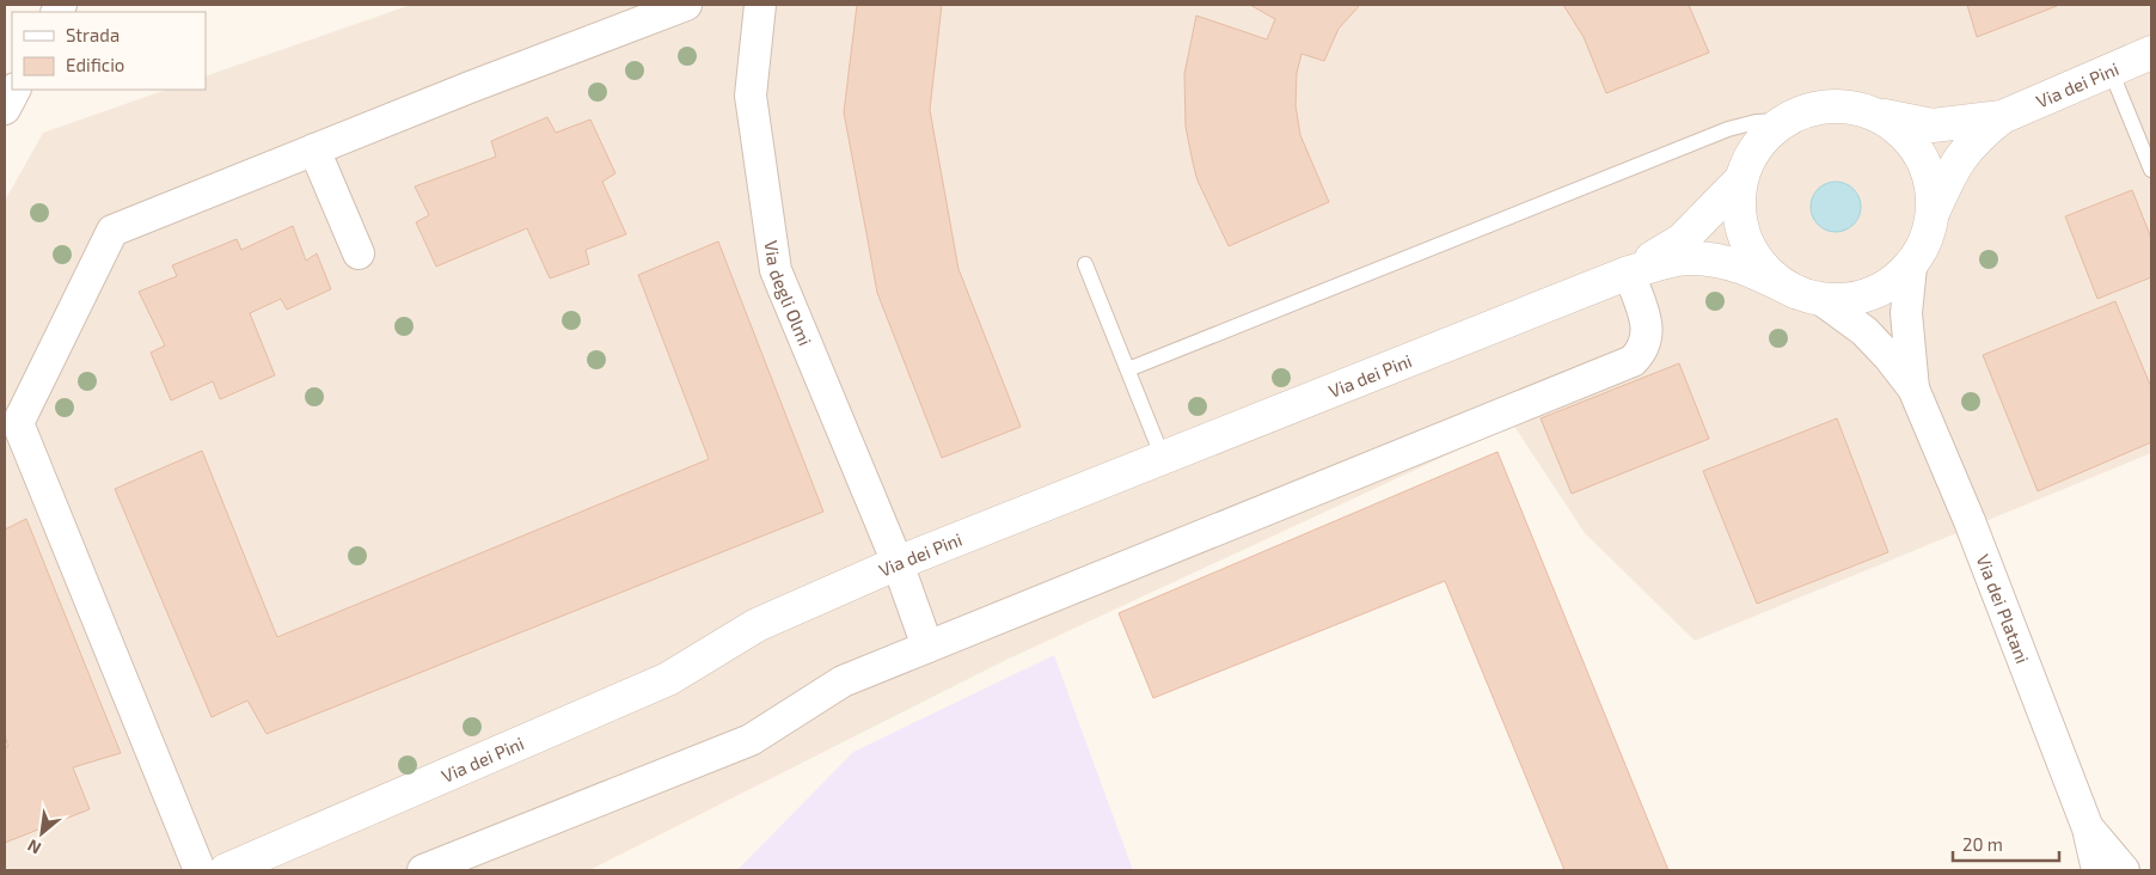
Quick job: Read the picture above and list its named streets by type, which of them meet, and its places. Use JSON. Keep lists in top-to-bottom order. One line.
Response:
{"streets":{"street":["Via dei Pini","Via degli Olmi","Via dei Platani"]},"crossings":[["Via dei Pini","Via degli Olmi"],["Via dei Pini","Via dei Platani"]],"legend":["Strada","Edificio"],"scale_bar":"20 m","north":"bottom left"}
